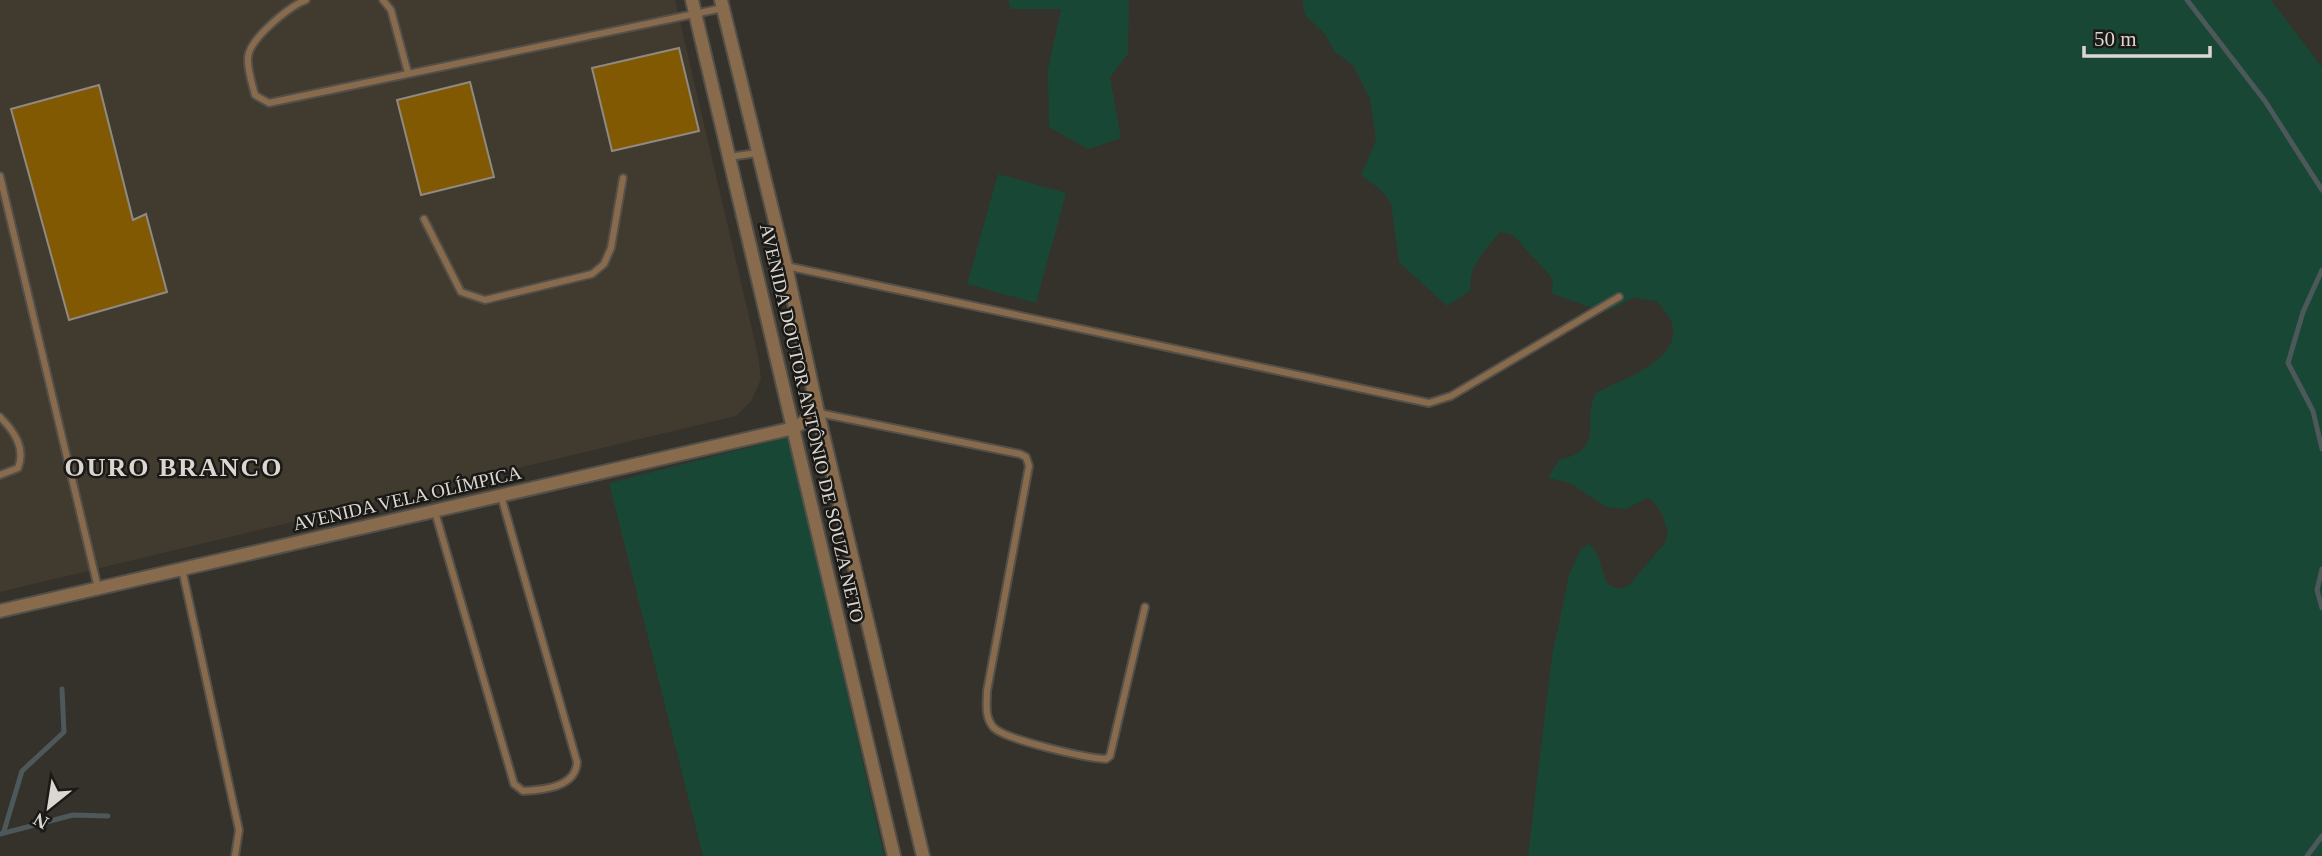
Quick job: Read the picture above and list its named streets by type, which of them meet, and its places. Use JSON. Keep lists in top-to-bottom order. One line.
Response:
{"streets":{"street":["AVENIDA DOUTOR ANTÔNIO DE SOUZA NETO","AVENIDA VELA OLÍMPICA"]},"crossings":[["AVENIDA DOUTOR ANTÔNIO DE SOUZA NETO","AVENIDA VELA OLÍMPICA"]],"districts":["OURO BRANCO"],"scale_bar":"50 m","north":"bottom left"}
